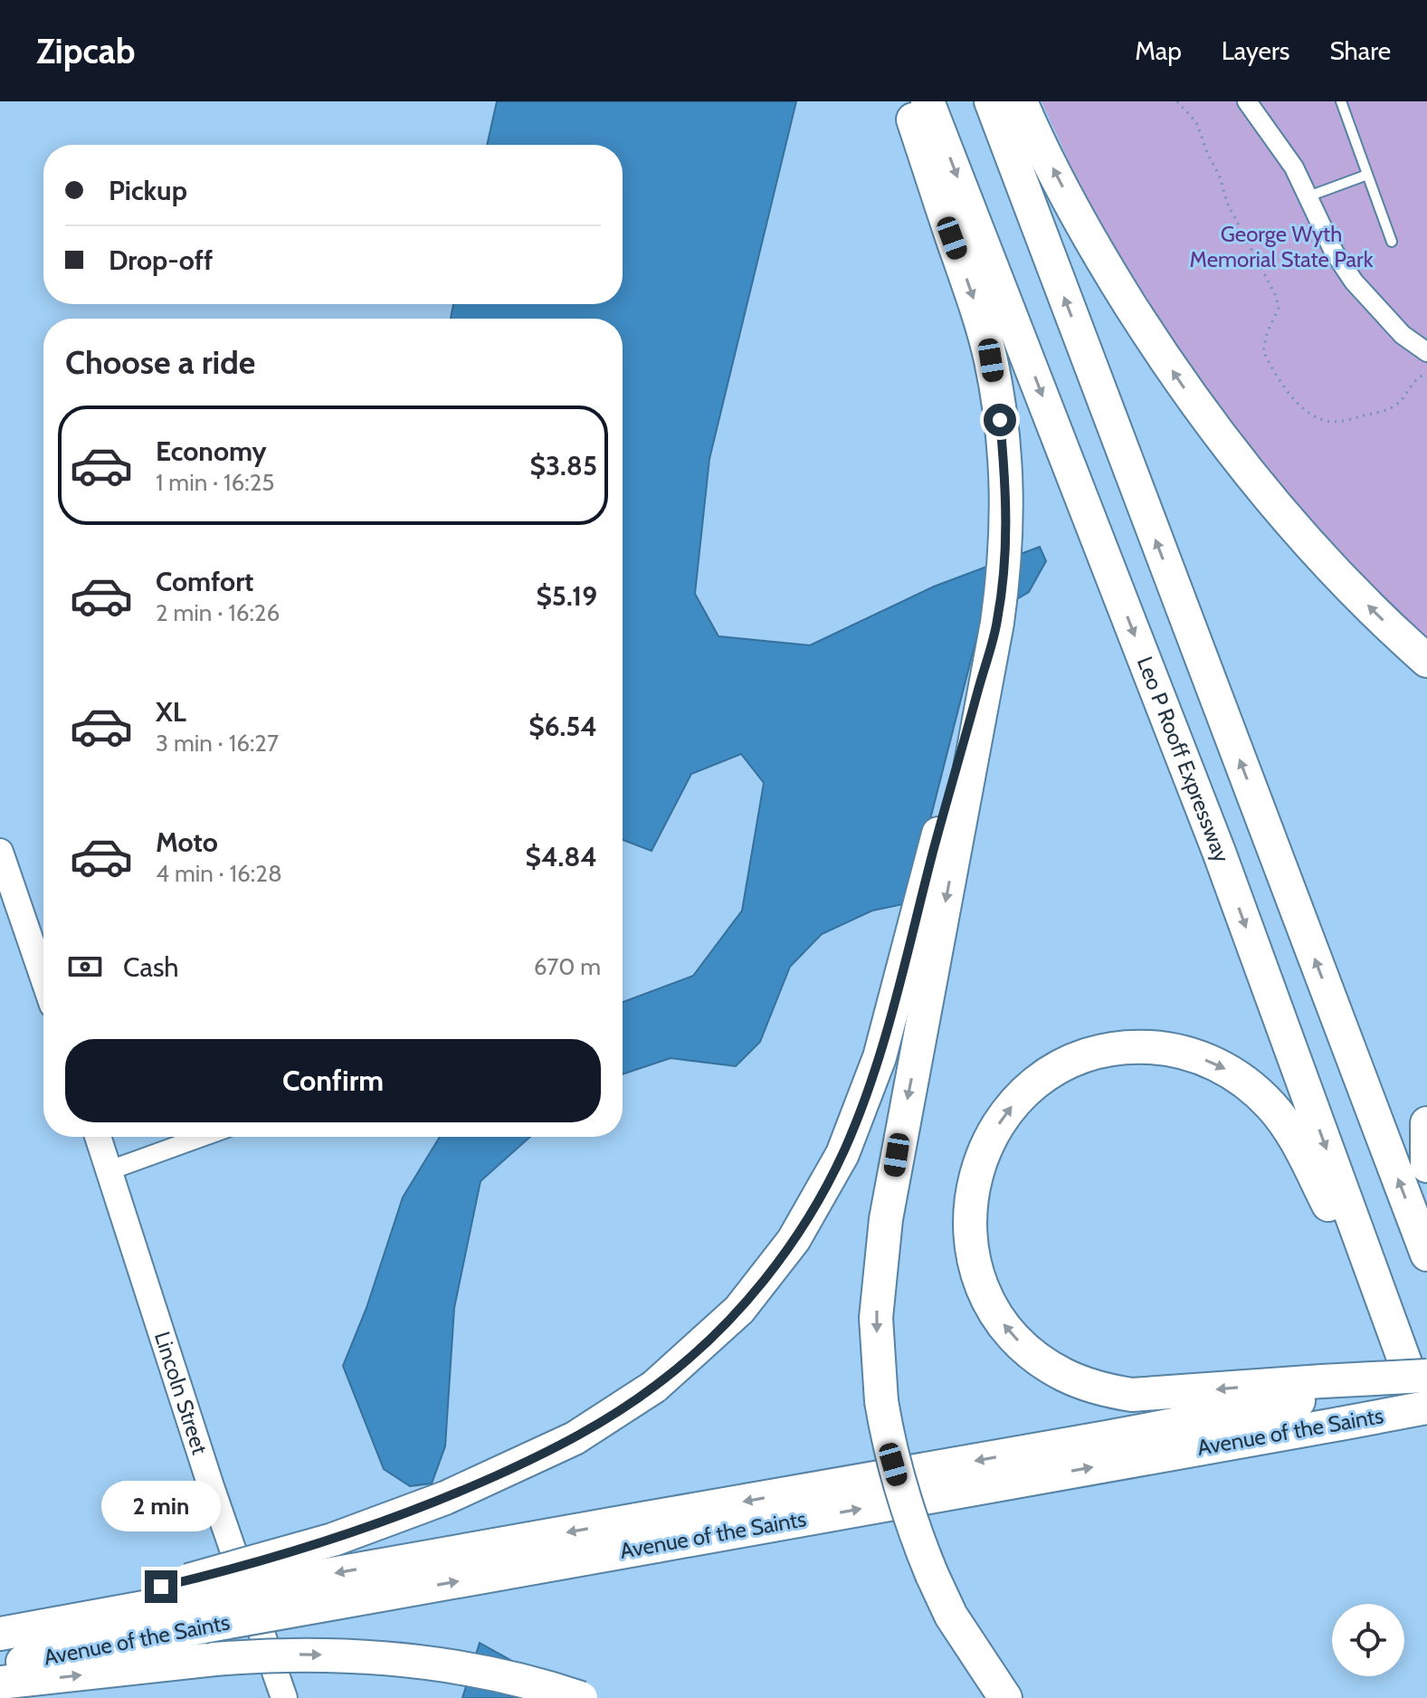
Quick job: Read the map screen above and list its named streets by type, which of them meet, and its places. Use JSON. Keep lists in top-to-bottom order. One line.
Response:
{"streets":{"highway":["Leo P Rooff Expressway","Avenue of the Saints"],"main road":["Lincoln Street"]},"parks":["George Wyth Memorial State Park"],"page":{"header":"Zipcab","nav":["Map","Layers","Share"],"banner":["Pickup","Drop-off"],"heading":"Choose a ride","list":[{"name":"Economy","note":"1 min · 16:25","value":"$3.85"},{"name":"Comfort","note":"2 min · 16:26","value":"$5.19"},{"name":"XL","note":"3 min · 16:27","value":"$6.54"},{"name":"Moto","note":"4 min · 16:28","value":"$4.84"}],"pay":["Cash","670 m"],"buttons":"Confirm","bubble":"2 min"}}
